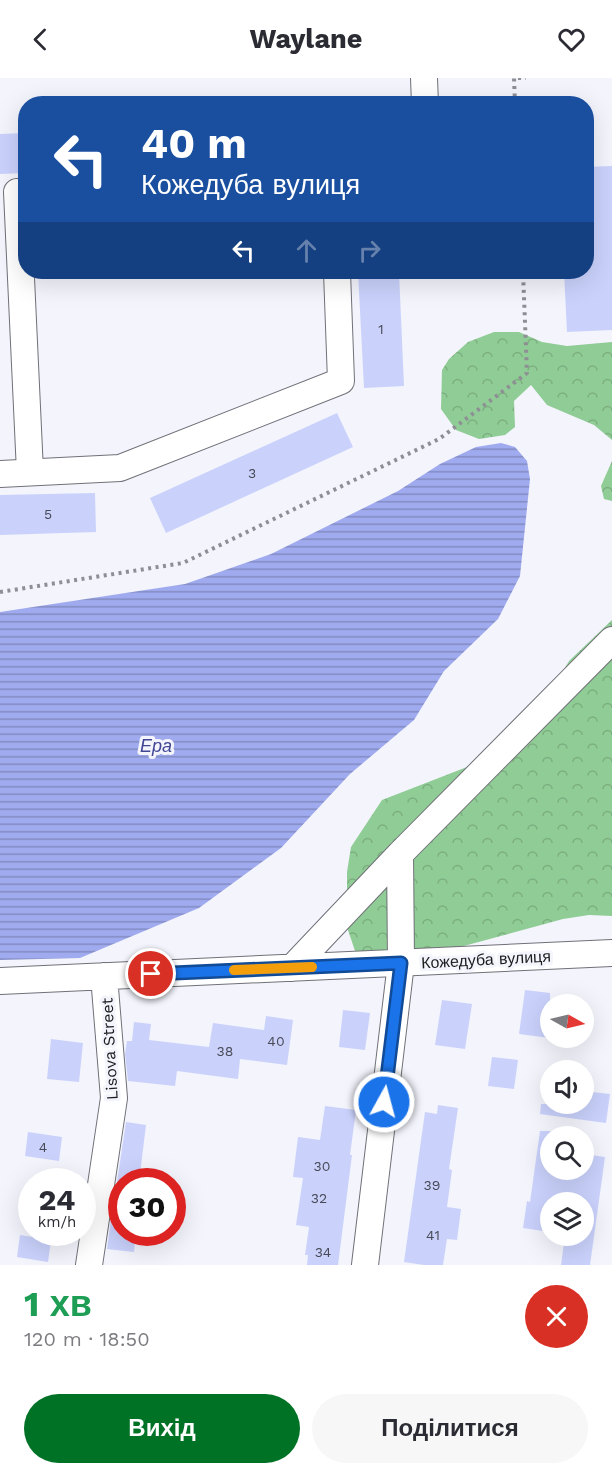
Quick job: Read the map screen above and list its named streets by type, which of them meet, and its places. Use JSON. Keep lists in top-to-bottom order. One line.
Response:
{"streets":{"street":["Кожедуба вулиця","Lisova Street"]},"crossings":[["Кожедуба вулиця","Lisova Street"]],"water":["Ера"],"house_numbers":["1","3","5","40","38","4","30","39","32","41","34"],"north":"right","page":{"header":"Waylane","turn":["40 m","Кожедуба вулиця"],"speed":"24 km/h","limit":"30","heading":["1 хв","120 m · 18:50"],"buttons":["Вихід","Поділитися"]}}
